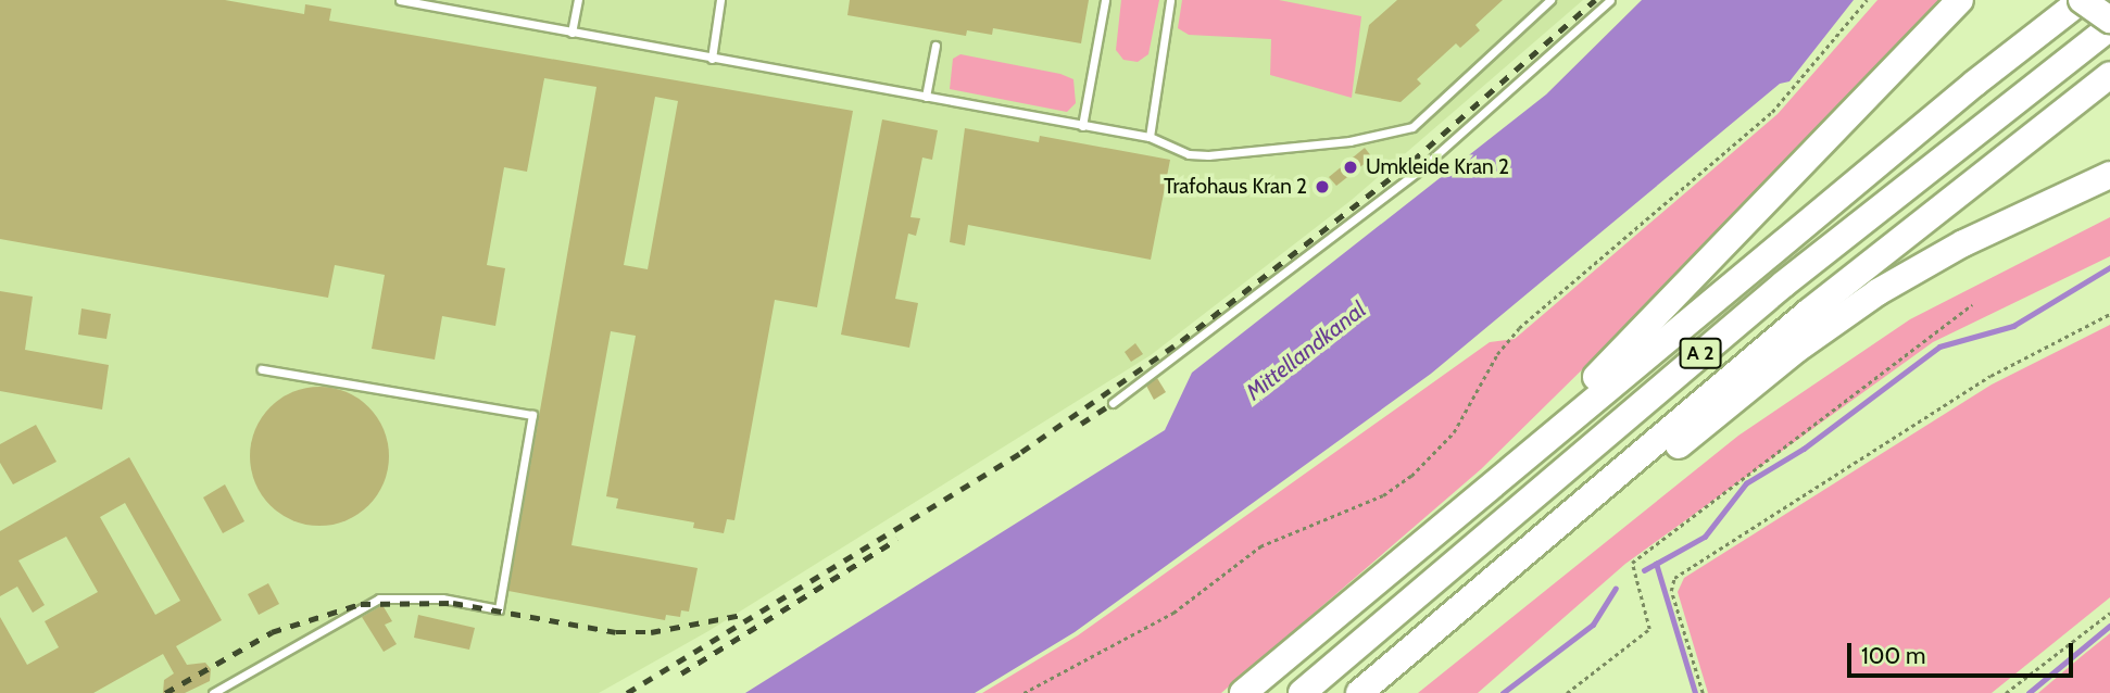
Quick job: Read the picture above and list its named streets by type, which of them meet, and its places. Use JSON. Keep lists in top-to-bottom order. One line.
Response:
{"streets":{"highway":["A 2"]},"water":["Mittellandkanal"],"places":["Umkleide Kran 2","Trafohaus Kran 2"],"scale_bar":"100 m"}
